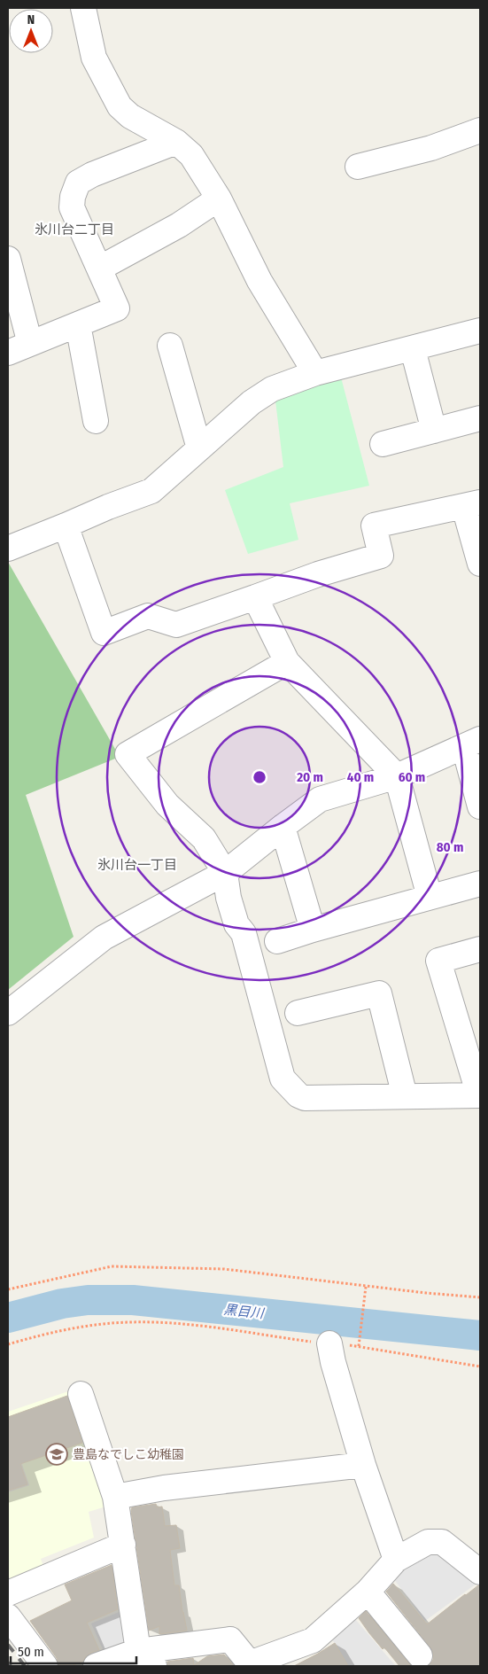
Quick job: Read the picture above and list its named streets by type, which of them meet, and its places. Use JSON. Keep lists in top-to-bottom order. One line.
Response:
{"districts":["氷川台二丁目","氷川台一丁目"],"water":["黒目川"],"places":{"school or university":["豊島なでしこ幼稚園"]},"scale_bar":"50 m","north":"top","rings":["20 m","40 m","60 m","80 m"]}
